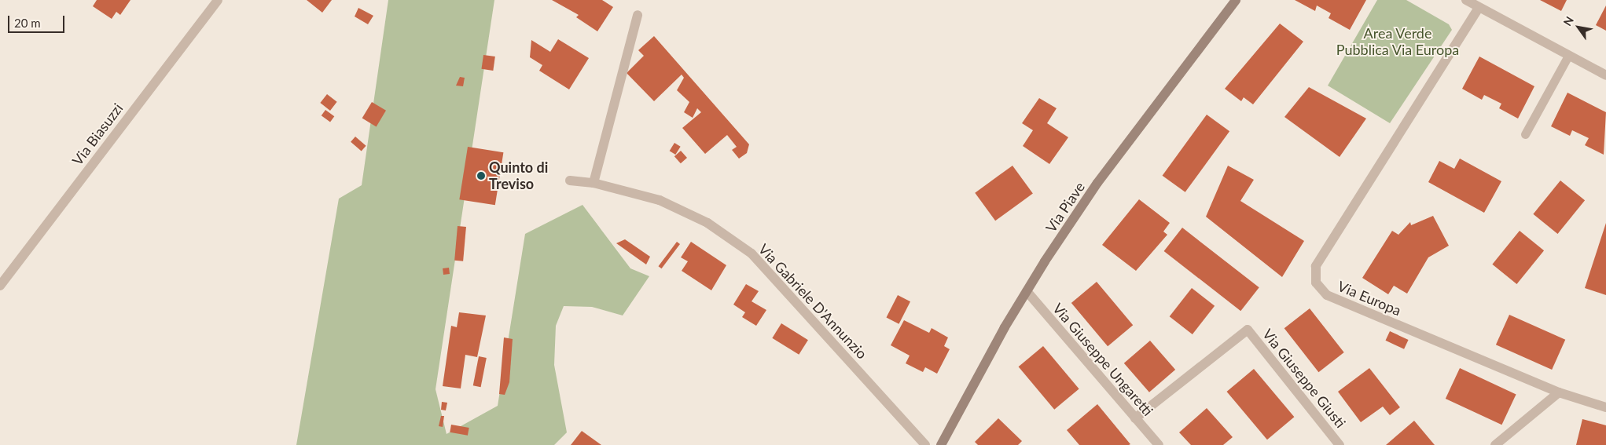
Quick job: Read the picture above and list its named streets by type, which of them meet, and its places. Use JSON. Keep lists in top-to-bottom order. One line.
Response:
{"streets":{"main road":["Via Piave"],"street":["Via Biasuzzi","Via Europa","Via Gabriele D'Annunzio","Via Giuseppe Ungaretti","Via Giuseppe Giusti"]},"crossings":[["Via Piave","Via Giuseppe Ungaretti"],["Via Giuseppe Ungaretti","Via Giuseppe Giusti"]],"parks":["Area Verde Pubblica Via Europa"],"places":["Quinto di Treviso"],"scale_bar":"20 m","north":"top left"}
